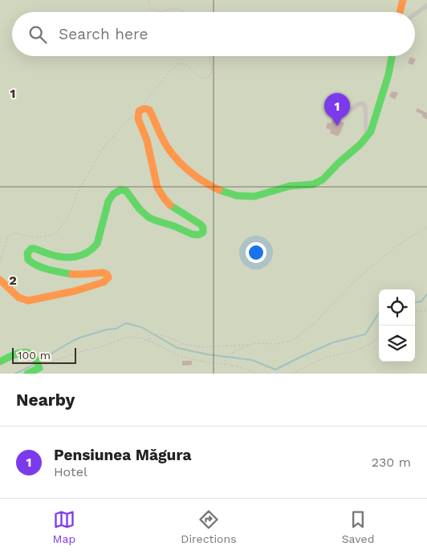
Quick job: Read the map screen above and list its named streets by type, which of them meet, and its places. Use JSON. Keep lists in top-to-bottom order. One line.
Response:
{"scale_bar":"100 m","page":{"search":"Search here","pins":"1","scale":"100 m","heading":"Nearby","list":[{"mark":"1","name":"Pensiunea Măgura","note":"Hotel","value":"230 m"}],"nav":["Map","Directions","Saved"]},"grid":{"rows":["1","2"]}}
